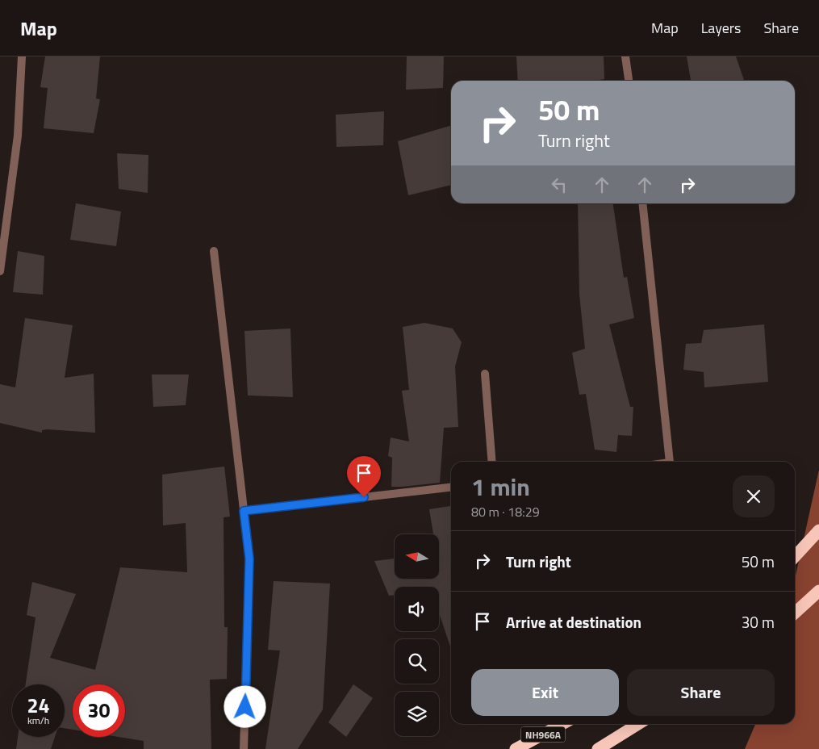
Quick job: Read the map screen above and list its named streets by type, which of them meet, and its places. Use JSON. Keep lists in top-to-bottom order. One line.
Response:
{"streets":{"highway":["NH966A"]},"north":"left","page":{"header":"Map","nav":["Map","Layers","Share"],"turn":["50 m","Turn right"],"heading":["1 min","80 m · 18:29"],"list":[{"name":"Turn right","value":"50 m"},{"name":"Arrive at destination","value":"30 m"}],"buttons":["Exit","Share"],"speed":"24 km/h","limit":"30"}}
